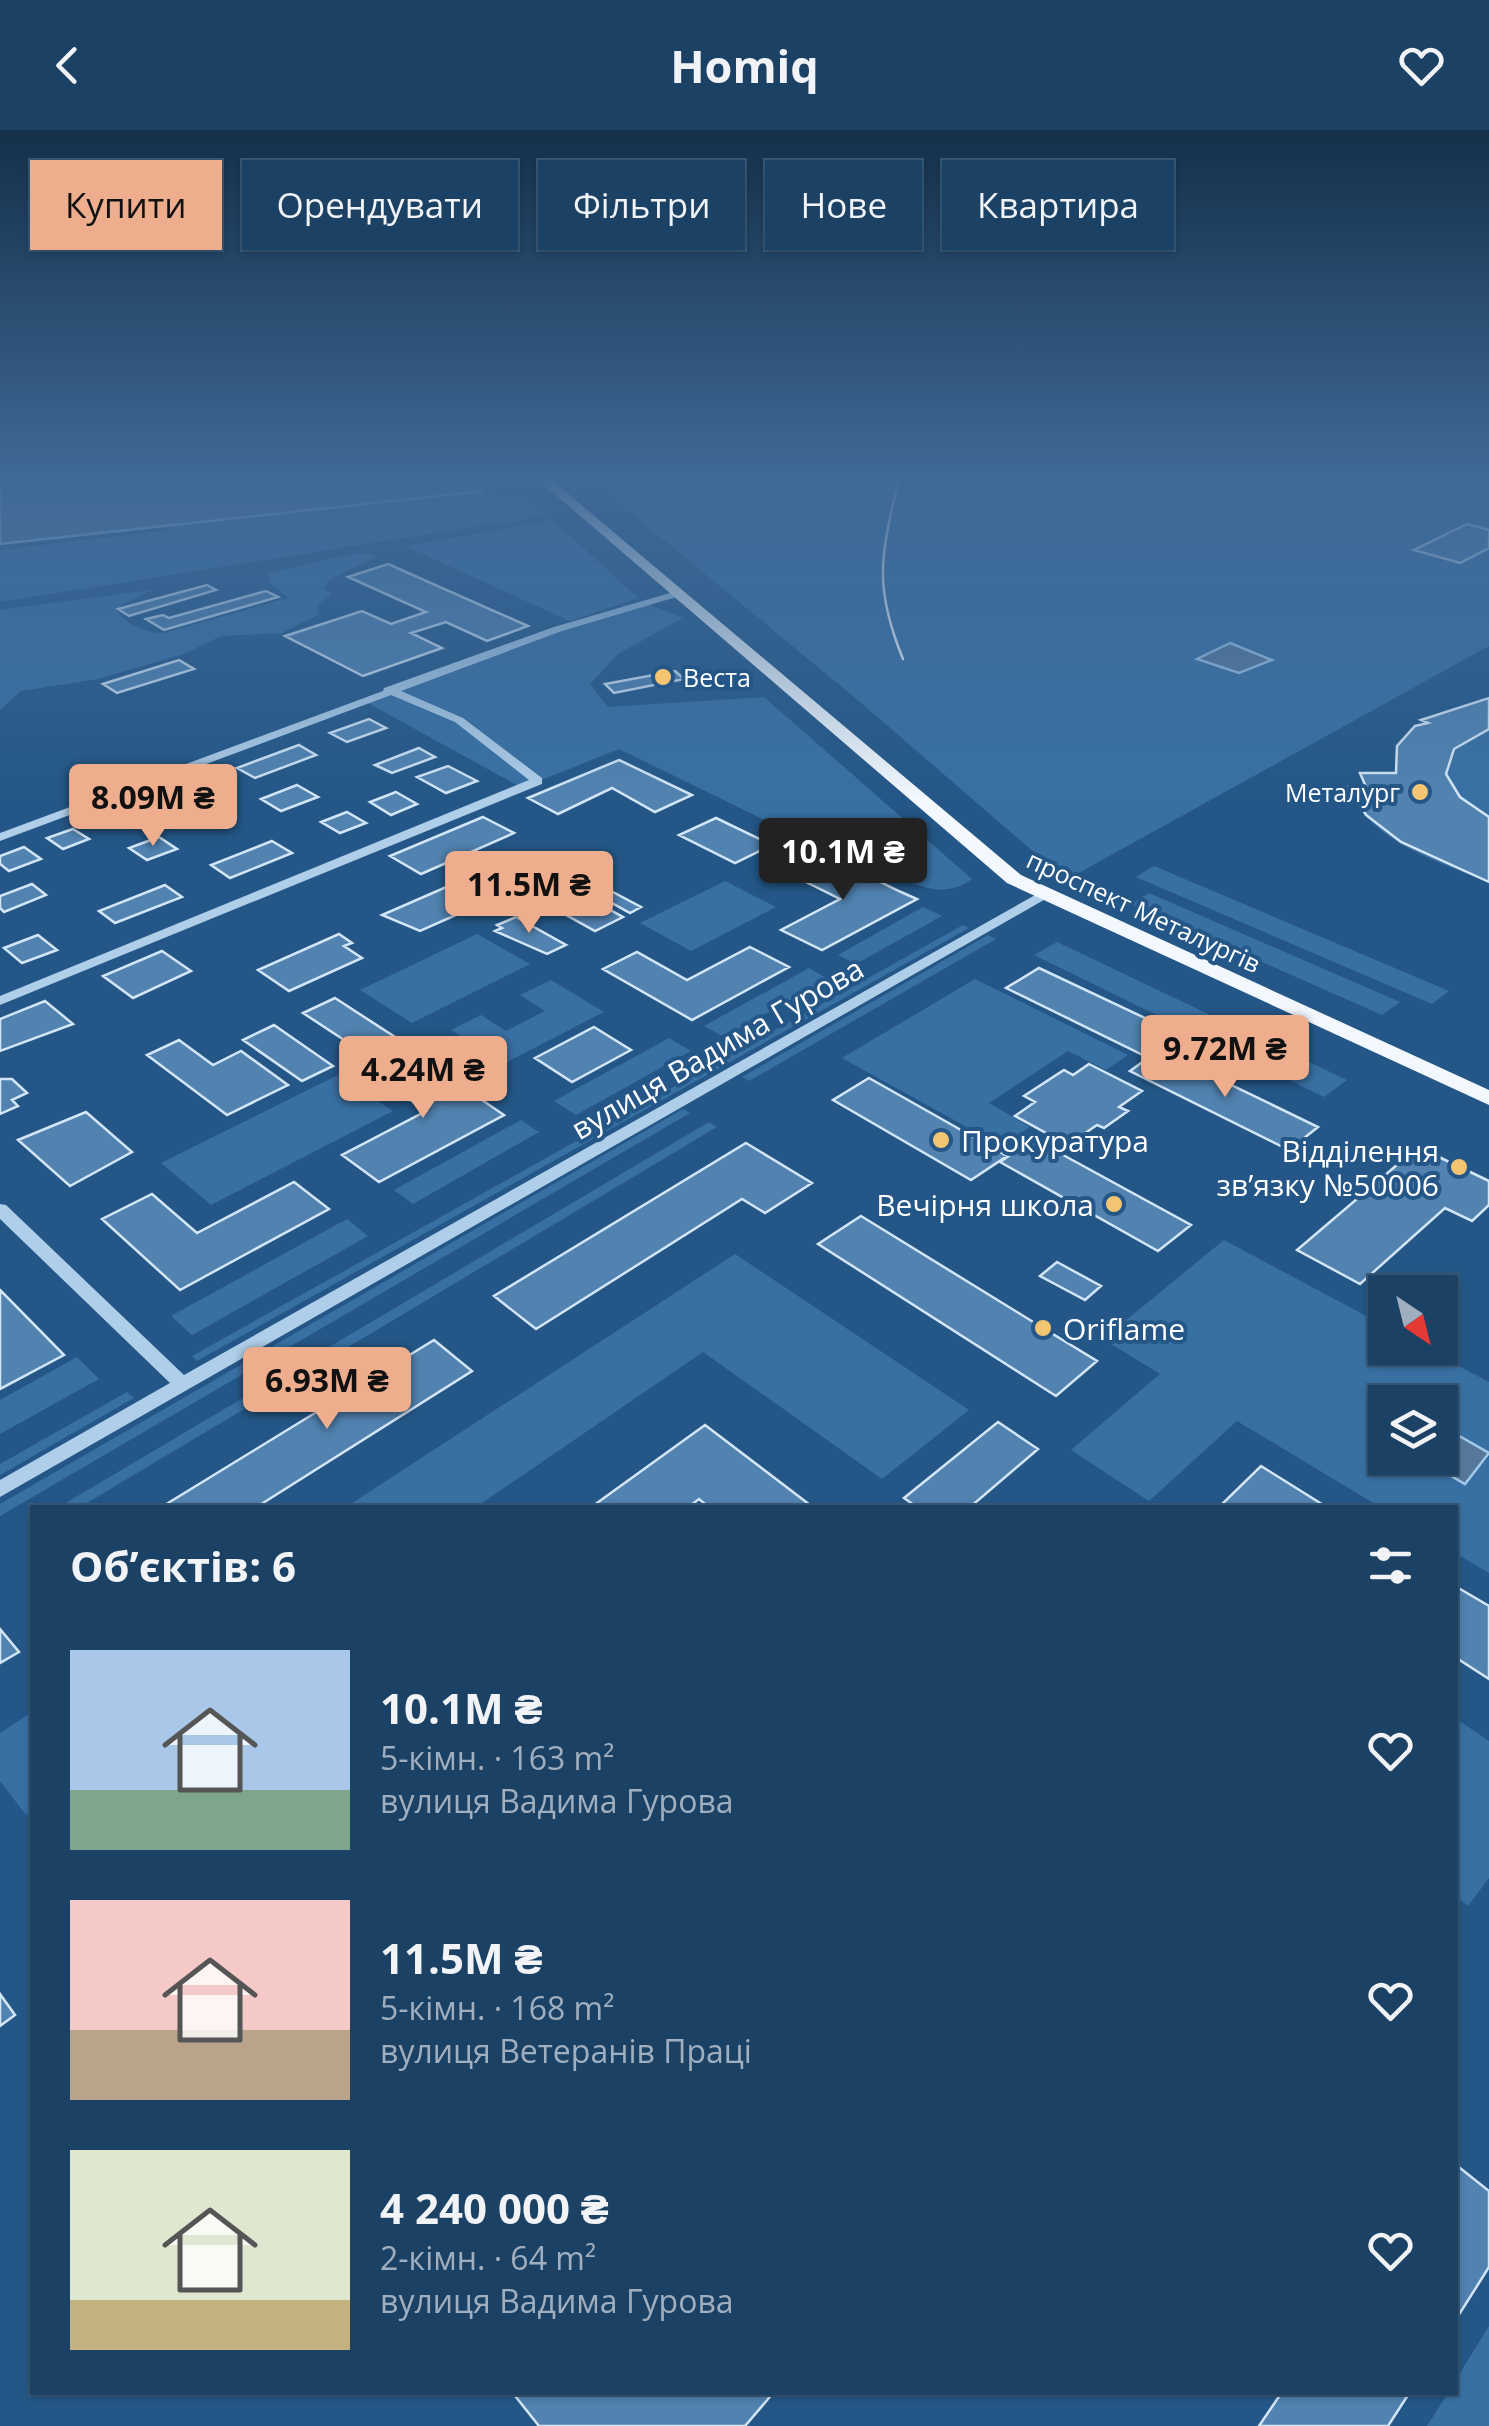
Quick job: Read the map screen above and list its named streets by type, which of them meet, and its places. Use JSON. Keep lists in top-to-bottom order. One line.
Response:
{"streets":{"main road":["проспект Металургів"],"street":["вулиця Вадима Гурова"]},"crossings":[["проспект Металургів","вулиця Вадима Гурова"]],"places":["Веста","Металург","Прокуратура","Відділення зв’язку №50006","Вечірня школа","Oriflame"],"north":"bottom right","page":{"header":"Homiq","chip":["Купити","Орендувати","Фільтри","Нове","Квартира"],"price":["8.09M ₴","10.1M ₴","11.5M ₴","9.72M ₴","4.24M ₴","6.93M ₴"],"heading":"Об’єктів: 6","list":[{"name":"10.1M ₴","note":"5-кімн. · 163 m² · вулиця Вадима Гурова"},{"name":"11.5M ₴","note":"5-кімн. · 168 m² · вулиця Ветеранів Праці"},{"name":"4 240 000 ₴","note":"2-кімн. · 64 m² · вулиця Вадима Гурова"}]}}
